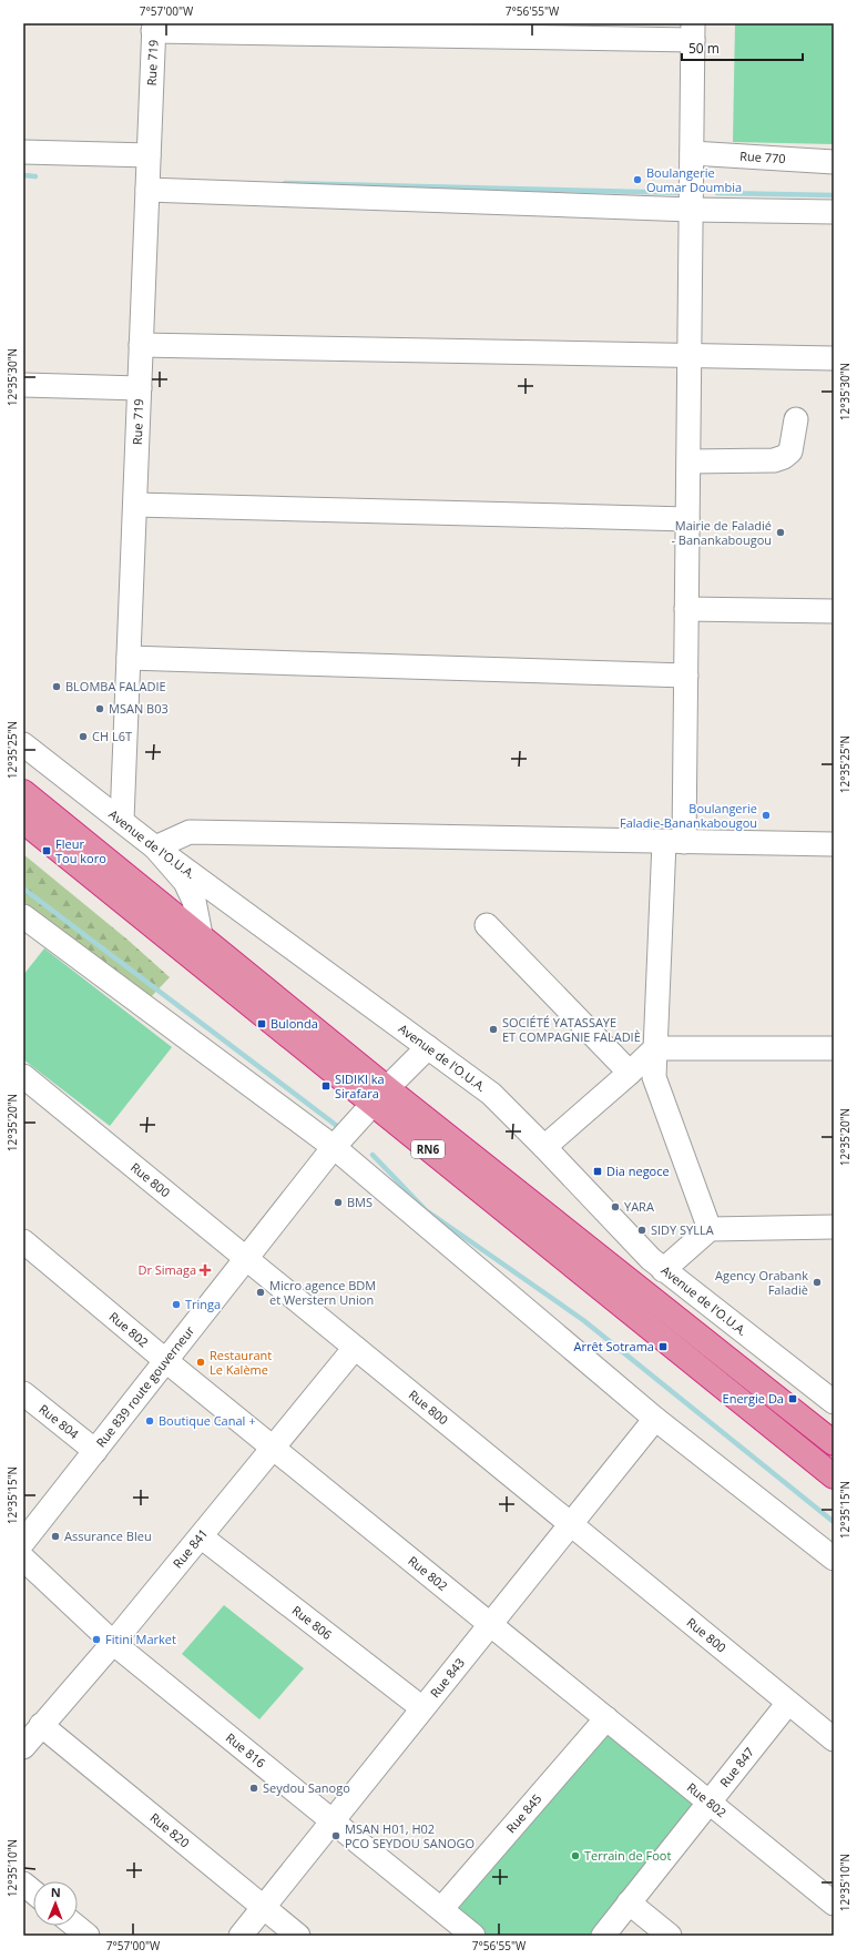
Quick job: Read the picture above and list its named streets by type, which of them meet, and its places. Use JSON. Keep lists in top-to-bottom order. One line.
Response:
{"streets":{"highway":["RN6"],"street":["Rue 719","Rue 770","Avenue de l'O.U.A.","Rue 800","Rue 802","Rue 839 route gouverneur","Rue 804","Rue 841","Rue 806","Rue 843","Rue 816","Rue 847","Rue 845","Rue 820"]},"crossings":[["Rue 719","Avenue de l'O.U.A."],["Avenue de l'O.U.A.","Rue 839 route gouverneur"],["RN6","Rue 839 route gouverneur"],["Rue 800","Rue 839 route gouverneur"],["Rue 800","Rue 841"],["Rue 800","Rue 843"],["Rue 800","Rue 847"],["Rue 802","Rue 839 route gouverneur"],["Rue 802","Rue 841"],["Rue 802","Rue 843"],["Rue 802","Rue 847"],["Rue 802","Rue 845"],["Rue 839 route gouverneur","Rue 804"],["Rue 841","Rue 806"],["Rue 841","Rue 816"],["Rue 841","Rue 820"],["Rue 806","Rue 843"],["Rue 843","Rue 816"],["Rue 843","Rue 820"],["Rue 816","Rue 845"]],"places":{"other":["Boulangerie Oumar Doumbia","Mairie de Faladié - Banankabougou","BLOMBA FALADIE","MSAN B03","CH L6T","Boulangerie Faladie-Banankabougou","SOCIÉTÉ YATASSAYE ET COMPAGNIE FALADIÈ","BMS","YARA","SIDY SYLLA","Agency Orabank Faladiè","Micro agence BDM et Werstern Union","Tringa","Restaurant Le Kalème","Boutique Canal +","Assurance Bleu","Fitini Market","Seydou Sanogo","MSAN H01, H02 PCO SEYDOU SANOGO","Terrain de Foot"],"transit":["Fleur Tou koro","Bulonda","SIDIKI ka Sirafara","Dia negoce","Arrêt Sotrama","Energie Da"],"health":["Dr Simaga"]},"scale_bar":"50 m","north":"top","coordinates":["7°57'00\"W","7°56'55\"W","12°35'30\"N","12°35'25\"N","12°35'20\"N","12°35'15\"N","12°35'10\"N"]}
